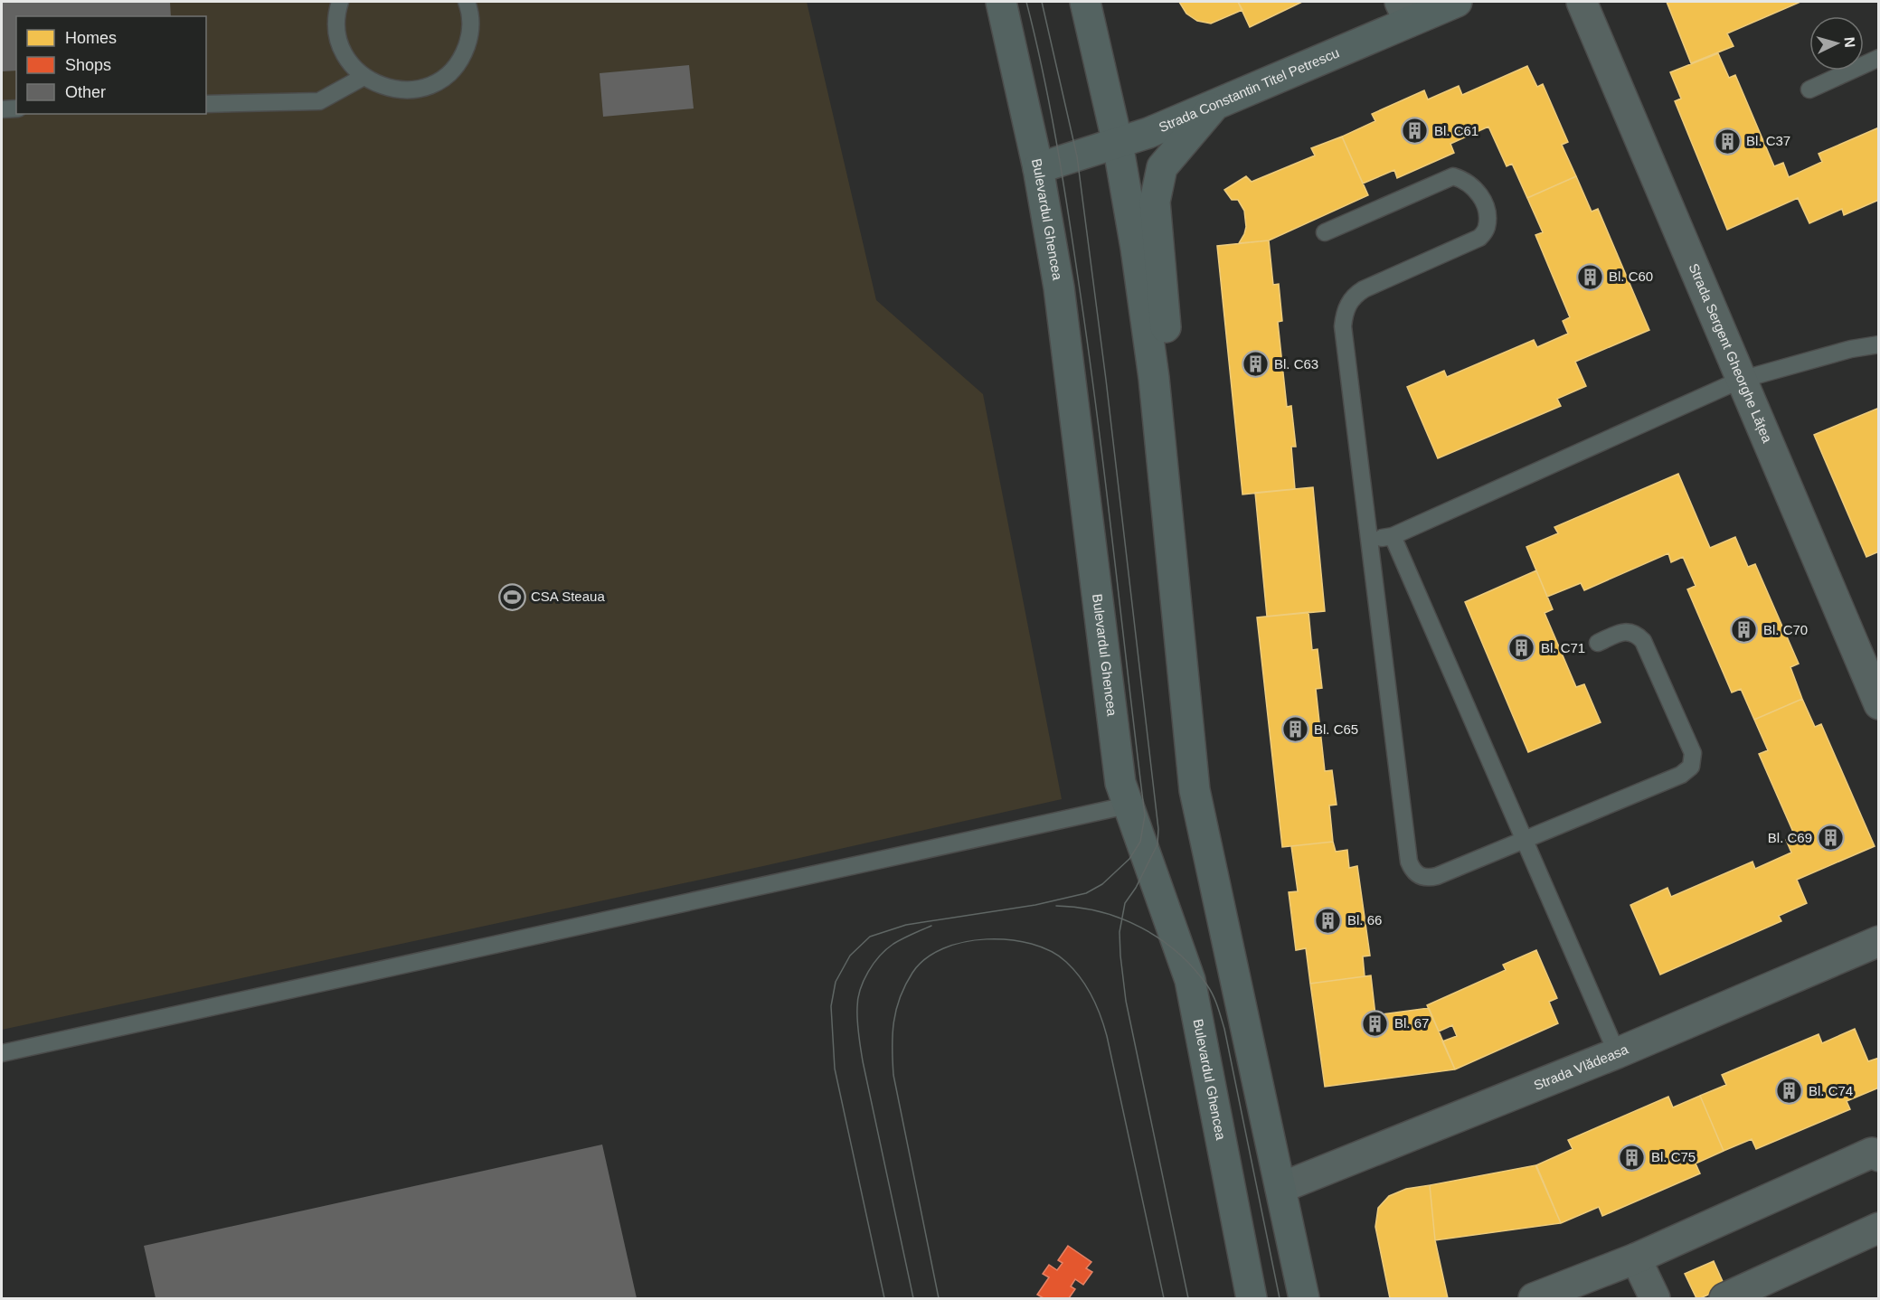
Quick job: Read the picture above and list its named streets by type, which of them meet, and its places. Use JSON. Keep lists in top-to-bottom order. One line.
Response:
{"streets":{"main road":["Strada Constantin Titel Petrescu","Bulevardul Ghencea"],"street":["Strada Sergent Gheorghe Lățea","Strada Vlădeasa"]},"crossings":[["Strada Constantin Titel Petrescu","Bulevardul Ghencea"]],"places":{"building":["Bl. C61","Bl. C37","Bl. C60","Bl. C63","Bl. C70","Bl. C71","Bl. C65","Bl. C69","Bl. 66","Bl. 67","Bl. C74","Bl. C75"],"sports":["CSA Steaua"]},"legend":["Homes","Shops","Other"],"north":"right"}
